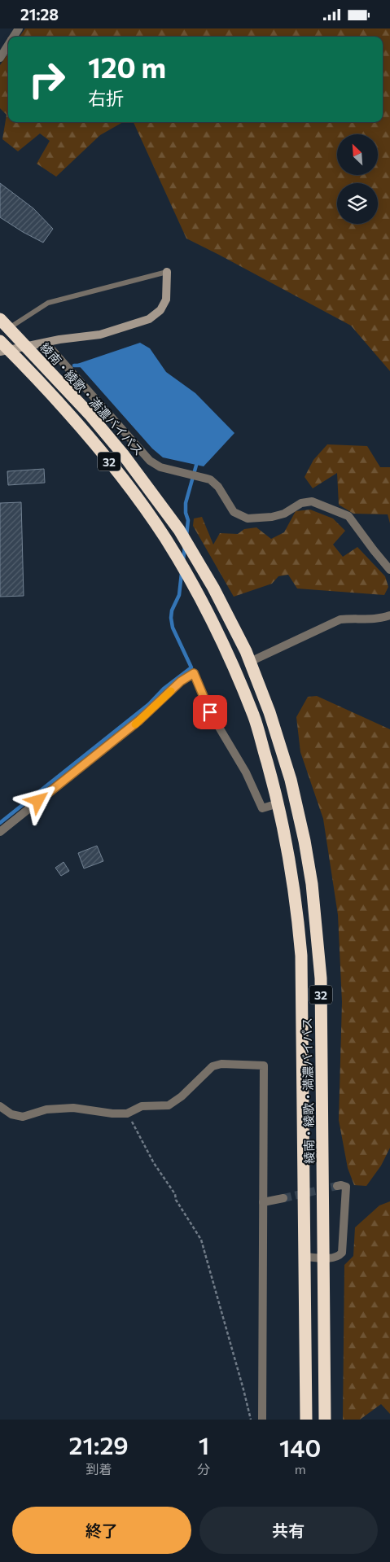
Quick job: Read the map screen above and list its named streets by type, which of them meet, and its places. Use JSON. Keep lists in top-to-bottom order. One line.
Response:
{"streets":{"highway":["綾南・綾歌・満濃バイパス","32"]},"north":"top left","page":{"status":"21:28","turn":["120 m","右折"],"eta":["21:29","到着","1","分","140","m"],"buttons":["終了","共有"]}}
